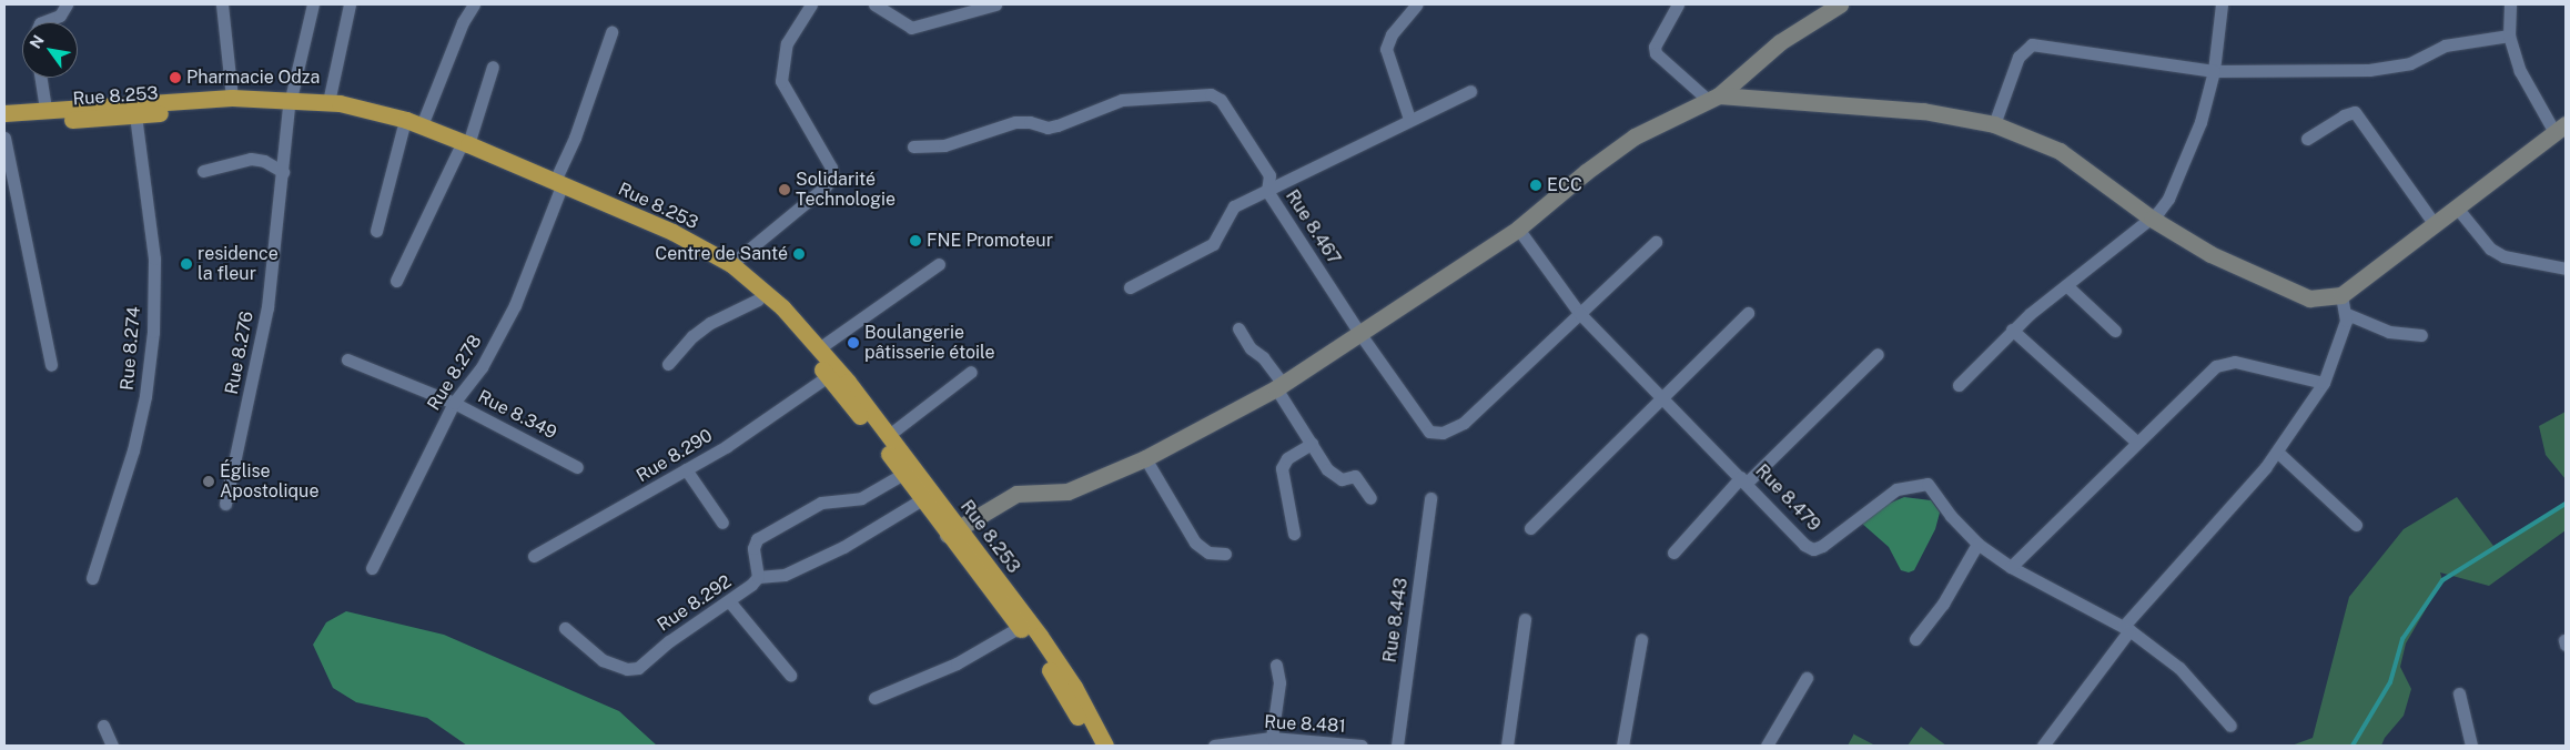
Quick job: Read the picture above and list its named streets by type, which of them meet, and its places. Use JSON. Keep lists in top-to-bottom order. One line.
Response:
{"streets":{"highway":["Rue 8.253"],"street":["Rue 8.467","Rue 8.274","Rue 8.276","Rue 8.278","Rue 8.349","Rue 8.290","Rue 8.479","Rue 8.292","Rue 8.443","Rue 8.481"]},"crossings":[["Rue 8.253","Rue 8.274"],["Rue 8.253","Rue 8.276"],["Rue 8.253","Rue 8.278"],["Rue 8.253","Rue 8.290"],["Rue 8.253","Rue 8.292"],["Rue 8.467","Rue 8.479"],["Rue 8.278","Rue 8.349"]],"places":["Pharmacie Odza","ECC","Solidarité Technologie","FNE Promoteur","Centre de Santé","residence la fleur","Boulangerie pâtisserie étoile","Église Apostolique"],"north":"top left"}
